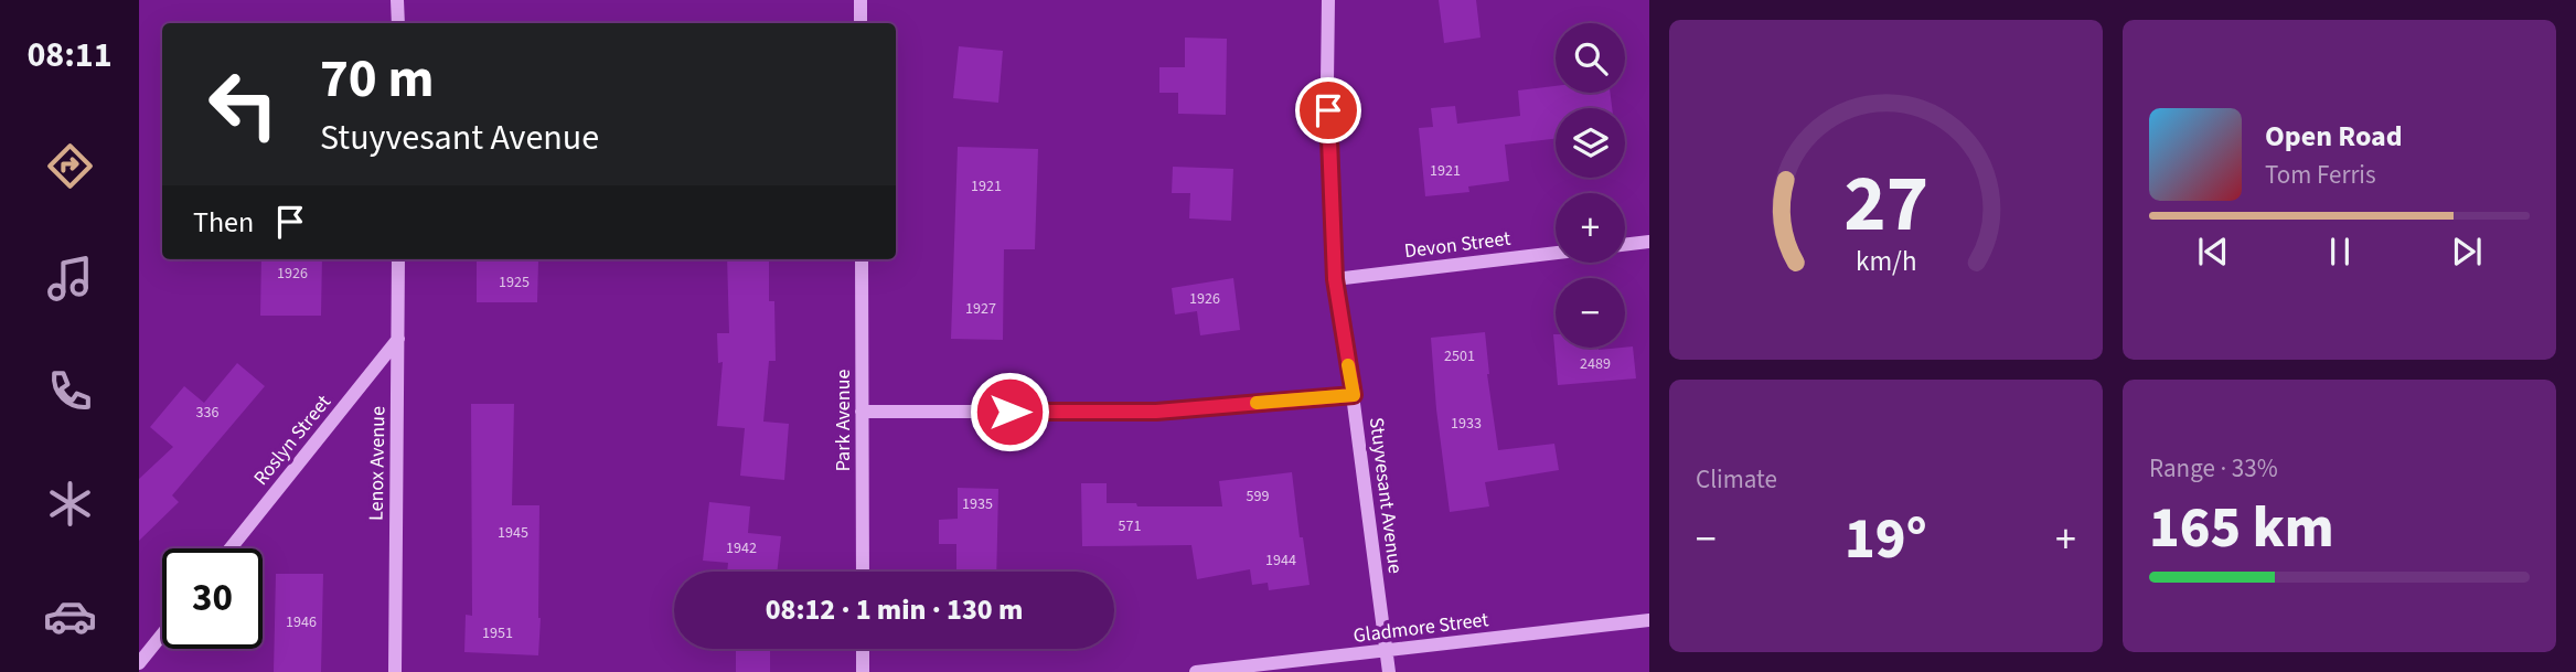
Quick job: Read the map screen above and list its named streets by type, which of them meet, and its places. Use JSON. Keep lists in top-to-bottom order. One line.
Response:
{"streets":{"street":["Devon Street","Park Avenue","Roslyn Street","Lenox Avenue","Stuyvesant Avenue","Gladmore Street"]},"crossings":[["Devon Street","Stuyvesant Avenue"],["Roslyn Street","Lenox Avenue"],["Stuyvesant Avenue","Gladmore Street"]],"house_numbers":["1921","1921","1926","1925","1926","1927","2501","2489","336","1933","599","1935","571","1945","1942","1944","1946","1951"],"page":{"tabs":"08:11","map_buttons":["+","−"],"turn":["70 m","Stuyvesant Avenue"],"song":["Open Road","Tom Ferris"],"then":"Then","tile":["Climate",["Range · 33%","165 km"]],"heat":["−","19°","+"],"limit":"30","trip":"08:12 · 1 min · 130 m","gauge":["27","km/h"]}}
